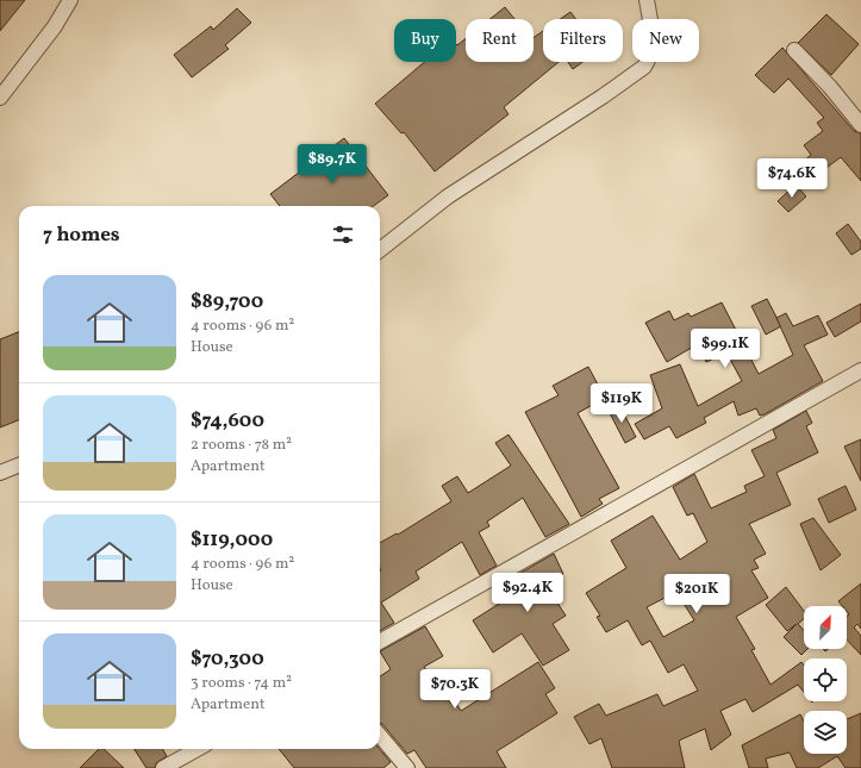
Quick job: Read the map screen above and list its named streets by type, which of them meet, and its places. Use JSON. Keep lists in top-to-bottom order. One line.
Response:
{"north":"top right","page":{"chip":["Buy","Rent","Filters","New"],"price":["$89.7K","$74.6K","$99.1K","$119K","$92.4K","$201K","$70.3K"],"heading":"7 homes","list":[{"name":"$89,700","note":"4 rooms · 96 m² · House"},{"name":"$74,600","note":"2 rooms · 78 m² · Apartment"},{"name":"$119,000","note":"4 rooms · 96 m² · House"},{"name":"$70,300","note":"3 rooms · 74 m² · Apartment"}]}}
